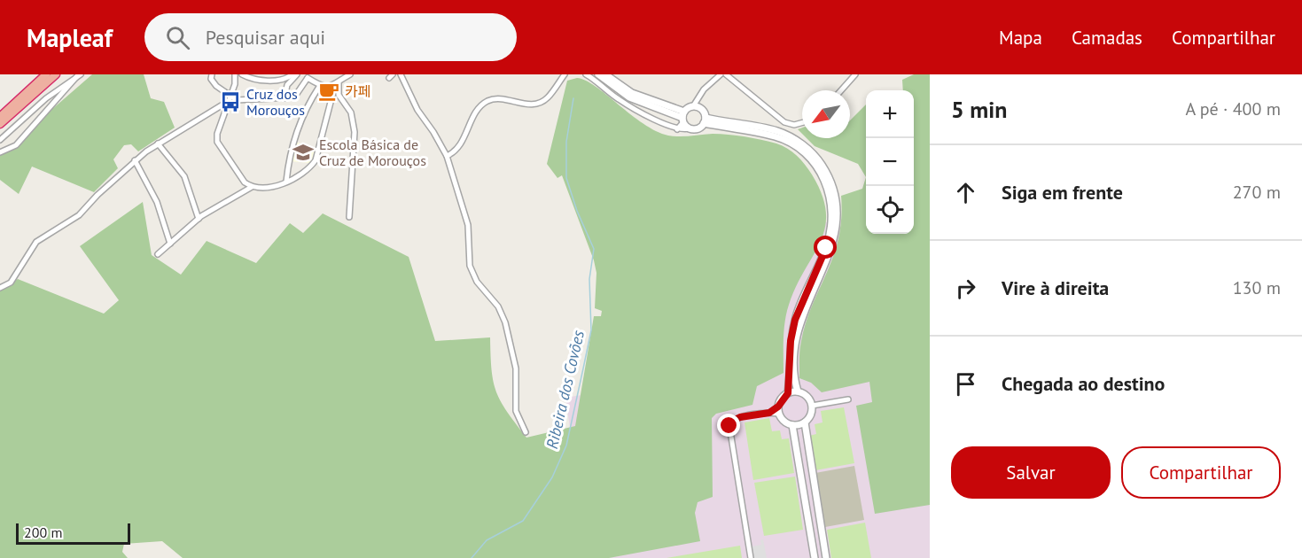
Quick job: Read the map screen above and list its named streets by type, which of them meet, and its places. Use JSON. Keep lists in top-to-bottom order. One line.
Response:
{"water":["Ribeira dos Covões"],"places":{"cafe":["카페"],"bus stop":["Cruz dos Morouços"],"school or university":["Escola Básica de Cruz de Morouços"]},"scale_bar":"200 m","north":"bottom left","page":{"header":"Mapleaf","search":"Pesquisar aqui","nav":["Mapa","Camadas","Compartilhar"],"heading":["5 min","A pé · 400 m"],"map_buttons":["+","−"],"list":[["Siga em frente","270 m"],["Vire à direita","130 m"],"Chegada ao destino"],"buttons":["Salvar","Compartilhar"],"scale":"200 m"}}
